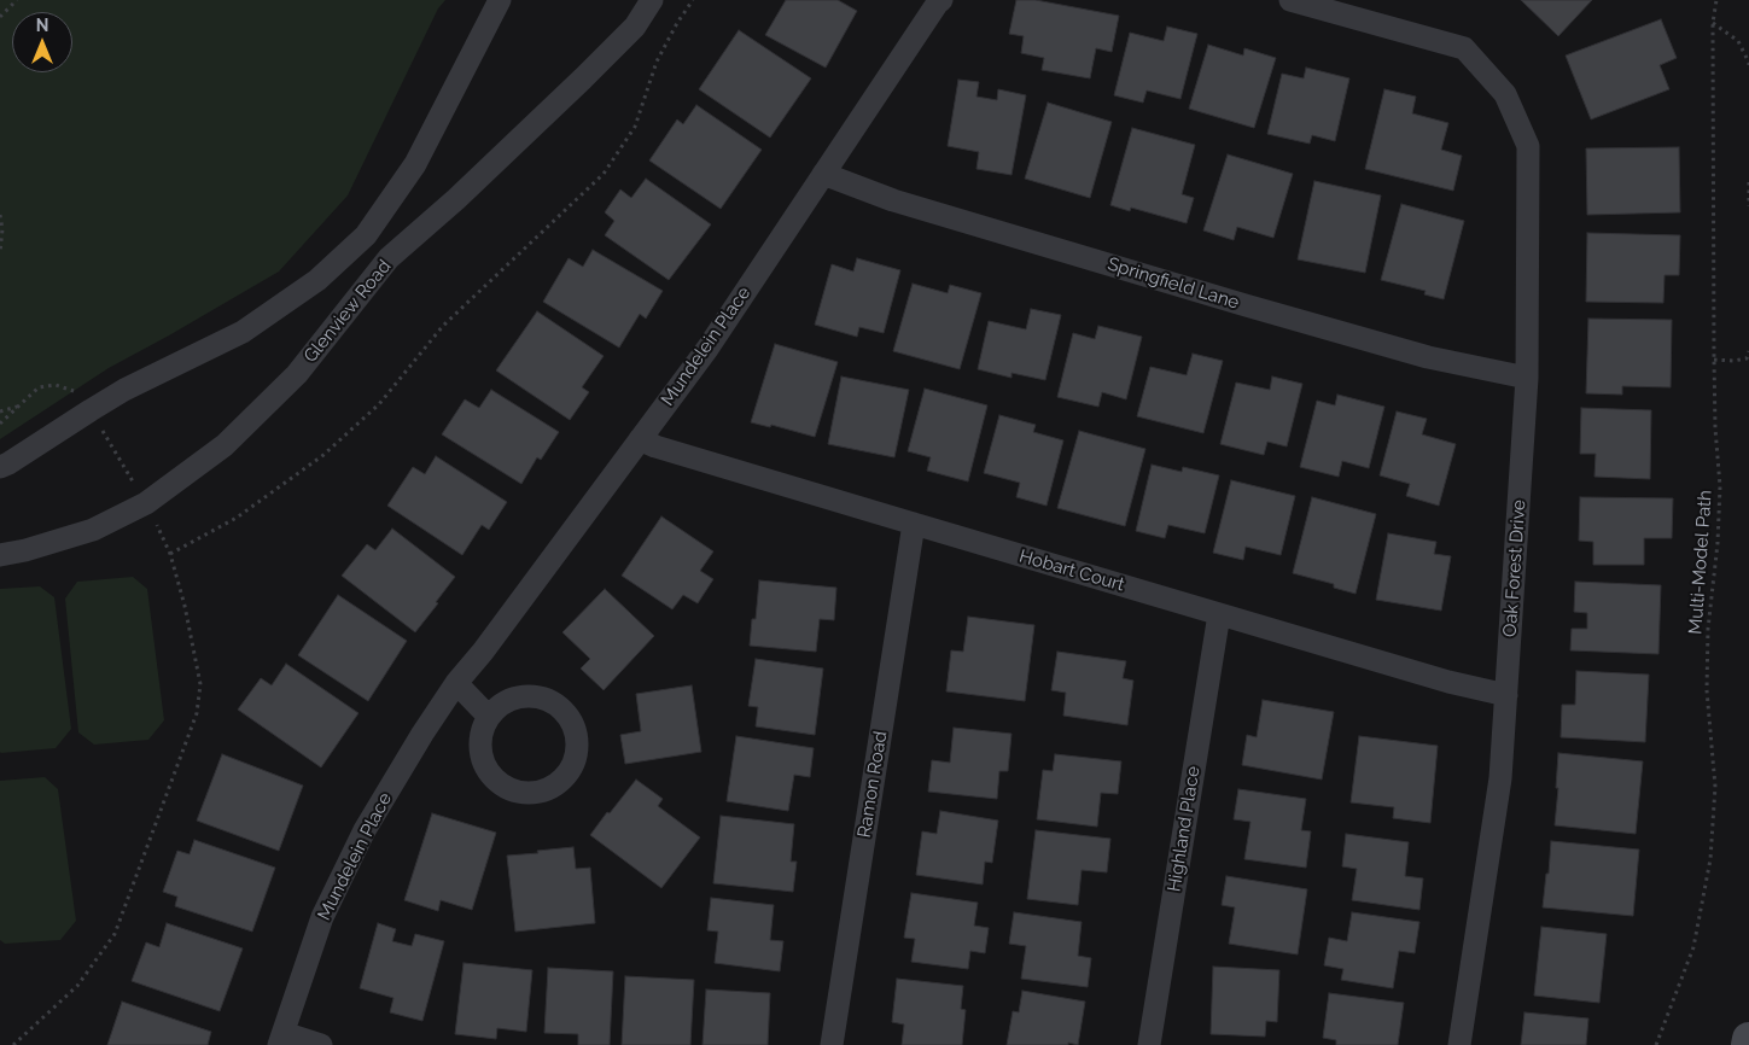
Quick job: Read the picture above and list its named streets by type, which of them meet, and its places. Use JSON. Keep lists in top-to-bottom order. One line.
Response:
{"streets":{"street":["Springfield Lane","Glenview Road","Mundelein Place","Oak Forest Drive","Hobart Court","Ramon Road","Highland Place"],"path":["Multi-Model Path"]},"crossings":[["Springfield Lane","Mundelein Place"],["Springfield Lane","Oak Forest Drive"],["Mundelein Place","Hobart Court"],["Oak Forest Drive","Hobart Court"],["Hobart Court","Ramon Road"],["Hobart Court","Highland Place"]],"north":"top"}
